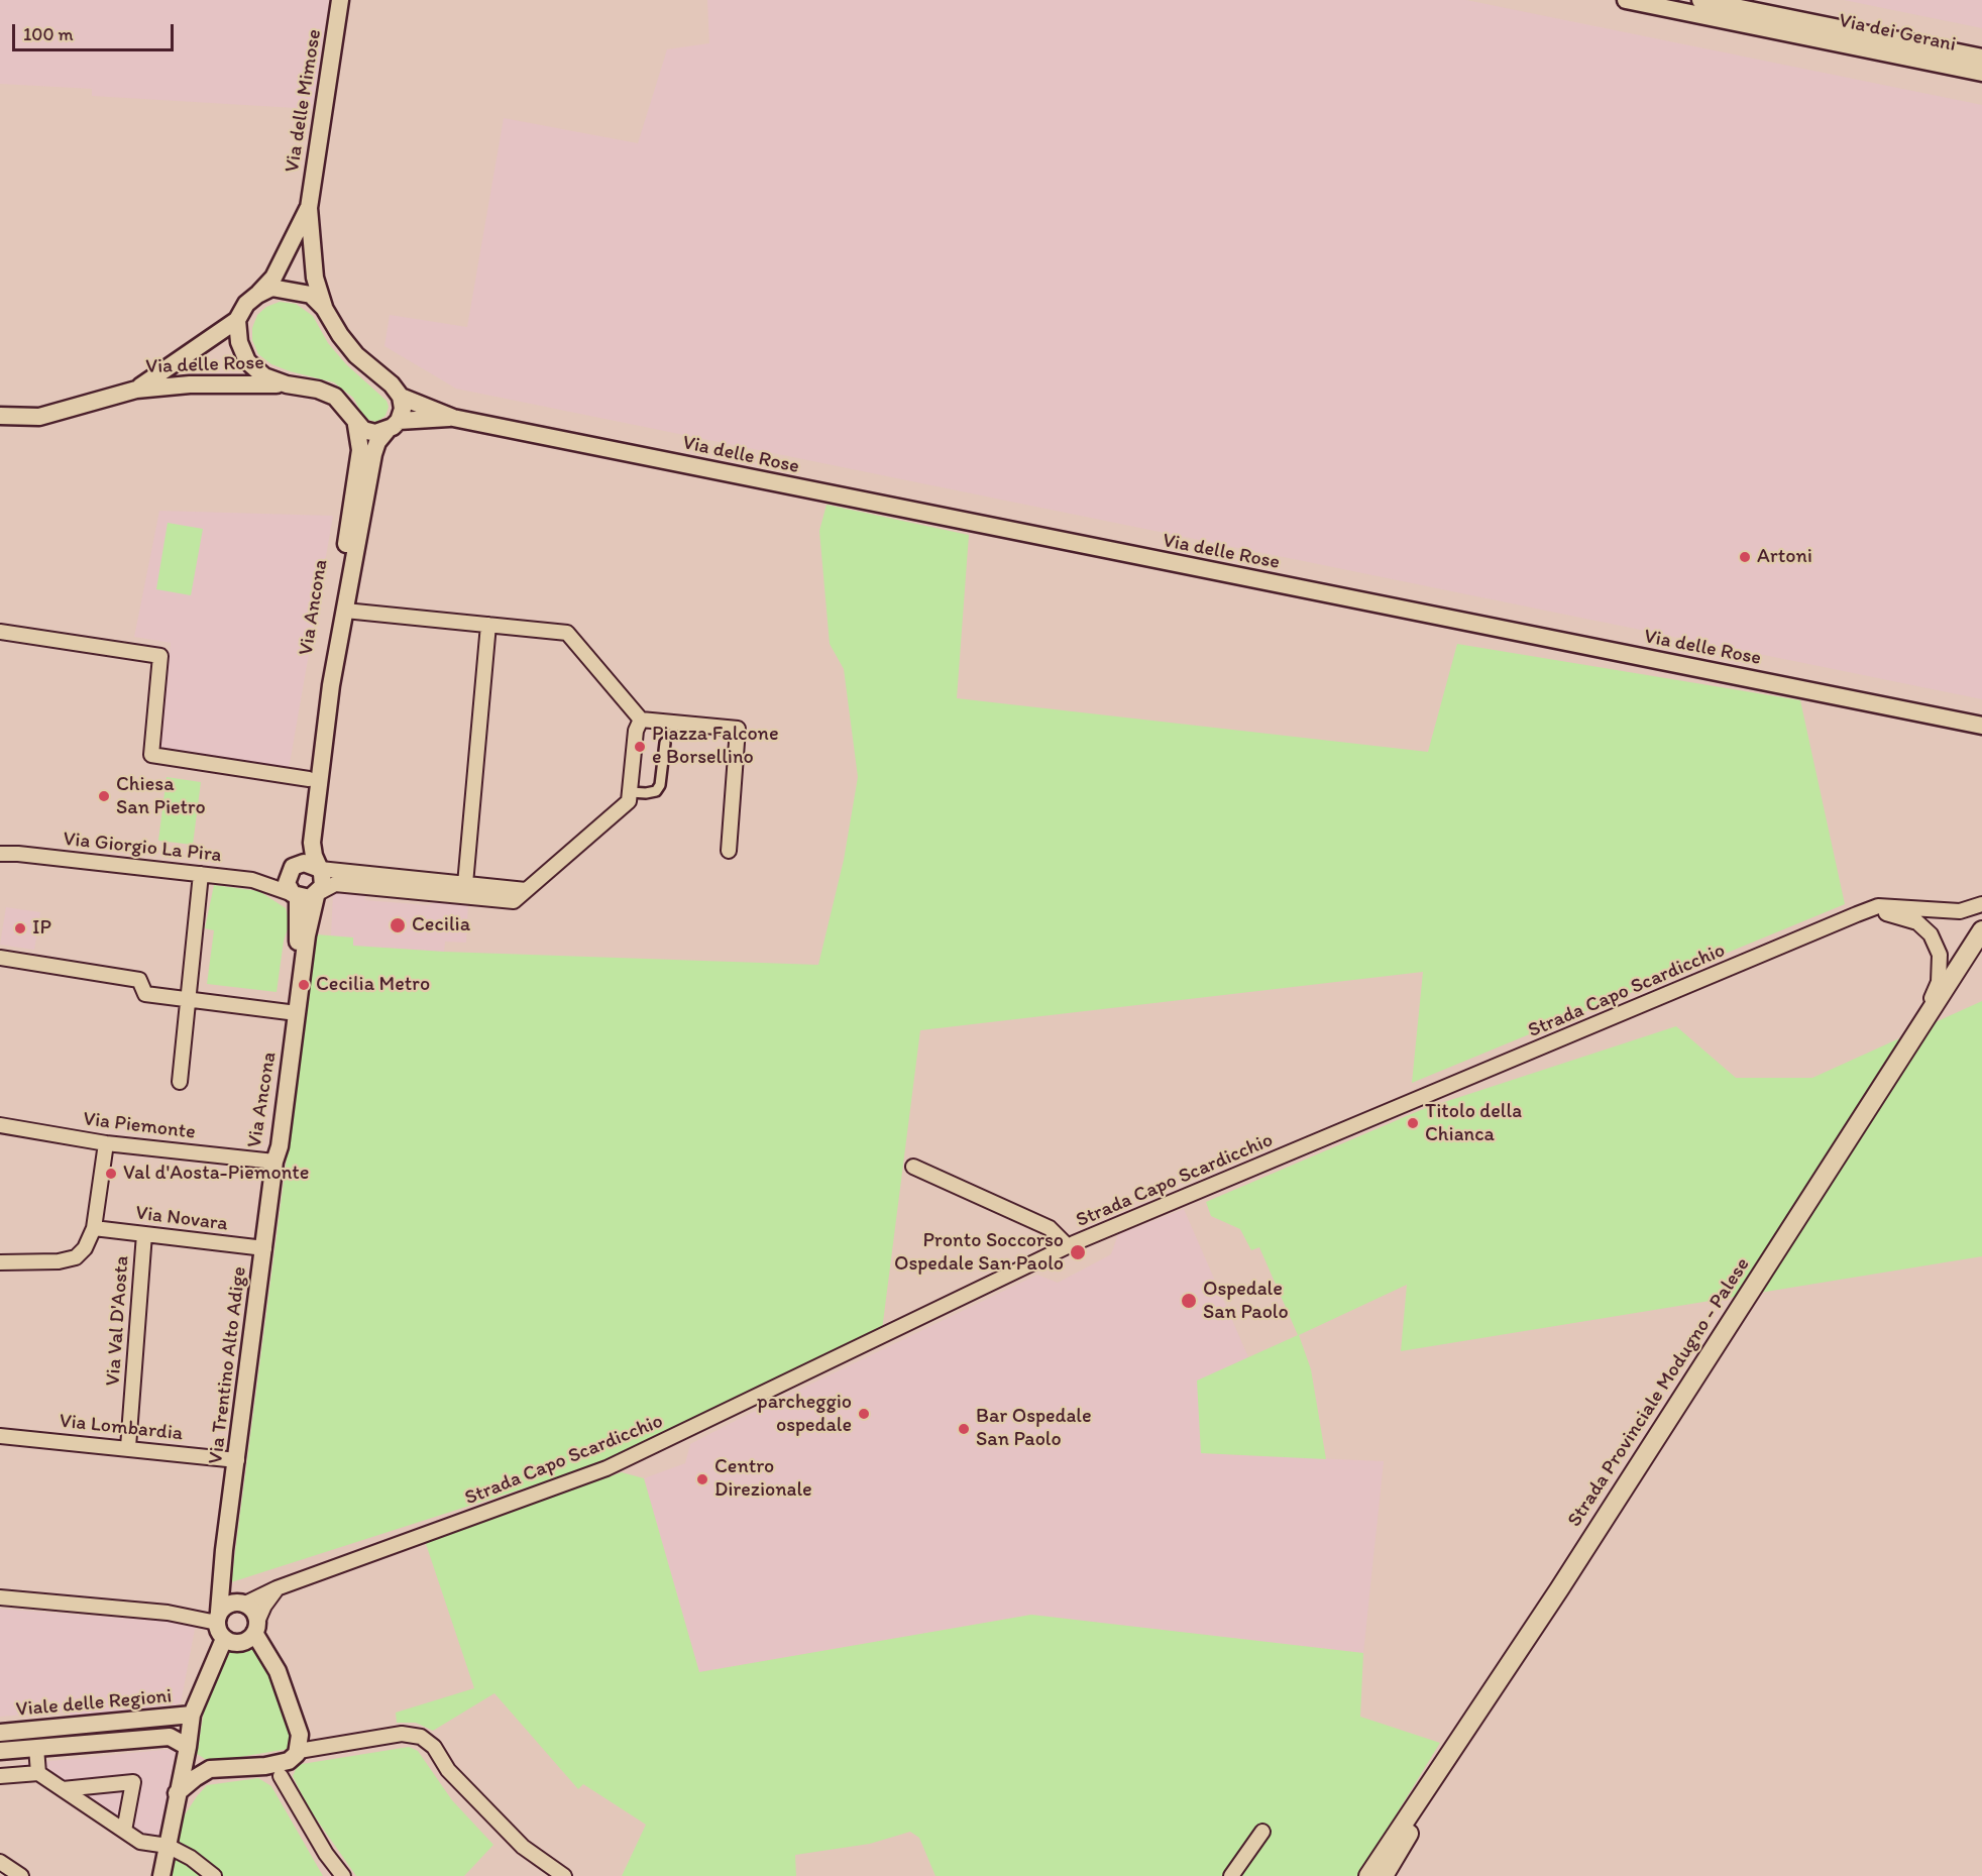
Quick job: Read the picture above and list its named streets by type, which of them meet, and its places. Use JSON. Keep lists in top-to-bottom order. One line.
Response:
{"streets":{"main road":["Strada Provinciale Modugno - Palese"],"street":["Via dei Gerani","Via delle Mimose","Via delle Rose","Via Ancona","Via Giorgio La Pira","Strada Capo Scardicchio","Via Piemonte","Via Novara","Via Val D'Aosta","Via Trentino Alto Adige","Via Lombardia","Viale delle Regioni"]},"crossings":[["Via delle Mimose","Via delle Rose"],["Via delle Rose","Via Ancona"],["Via Ancona","Via Piemonte"],["Via Ancona","Via Trentino Alto Adige"],["Strada Capo Scardicchio","Via Trentino Alto Adige"],["Via Piemonte","Via Trentino Alto Adige"],["Via Novara","Via Val D'Aosta"],["Via Novara","Via Trentino Alto Adige"],["Via Val D'Aosta","Via Lombardia"],["Via Trentino Alto Adige","Via Lombardia"]],"places":["Artoni","Piazza Falcone e Borsellino","Chiesa San Pietro","Cecilia","IP","Cecilia Metro","Titolo della Chianca","Val d'Aosta-Piemonte","Pronto Soccorso Ospedale San Paolo","Ospedale San Paolo","parcheggio ospedale","Bar Ospedale San Paolo","Centro Direzionale"],"scale_bar":"100 m"}
